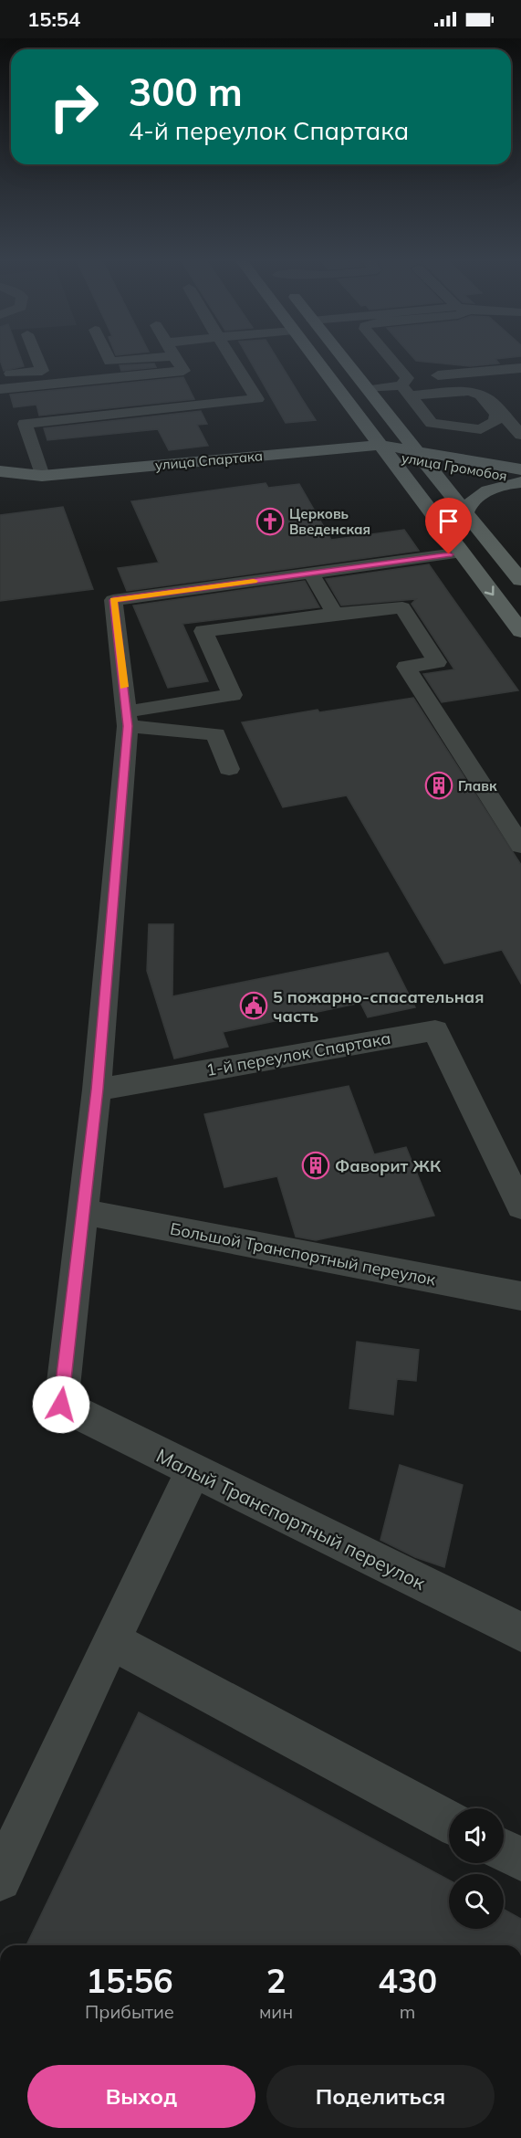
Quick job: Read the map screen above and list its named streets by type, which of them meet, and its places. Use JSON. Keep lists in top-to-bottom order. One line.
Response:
{"streets":{"main road":["улица Спартака","улица Громобоя"],"street":["1-й переулок Спартака","Большой Транспортный переулок","Малый Транспортный переулок"]},"crossings":[["улица Спартака","улица Громобоя"],["Большой Транспортный переулок","Малый Транспортный переулок"]],"places":{"church":["Церковь Введенская"],"building":["Главк","Фаворит ЖК"],"public building":["5 пожарно-спасательная часть"]},"page":{"status":"15:54","turn":["300 m","4-й переулок Спартака"],"eta":["15:56","Прибытие","2","мин","430","m"],"buttons":["Выход","Поделиться"]}}
